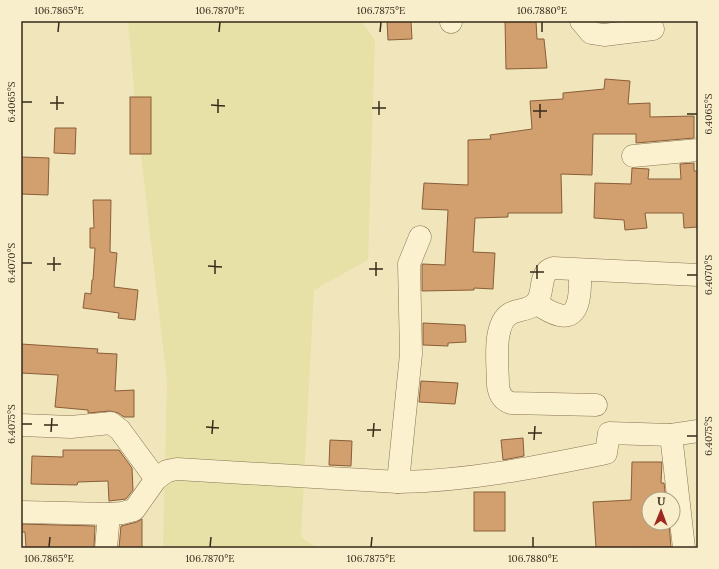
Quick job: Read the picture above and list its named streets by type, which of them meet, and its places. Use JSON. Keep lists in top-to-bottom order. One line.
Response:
{"north":"top","coordinates":["106.7865°E","106.7870°E","106.7875°E","106.7880°E","6.4065°S","6.4070°S","6.4075°S"]}
